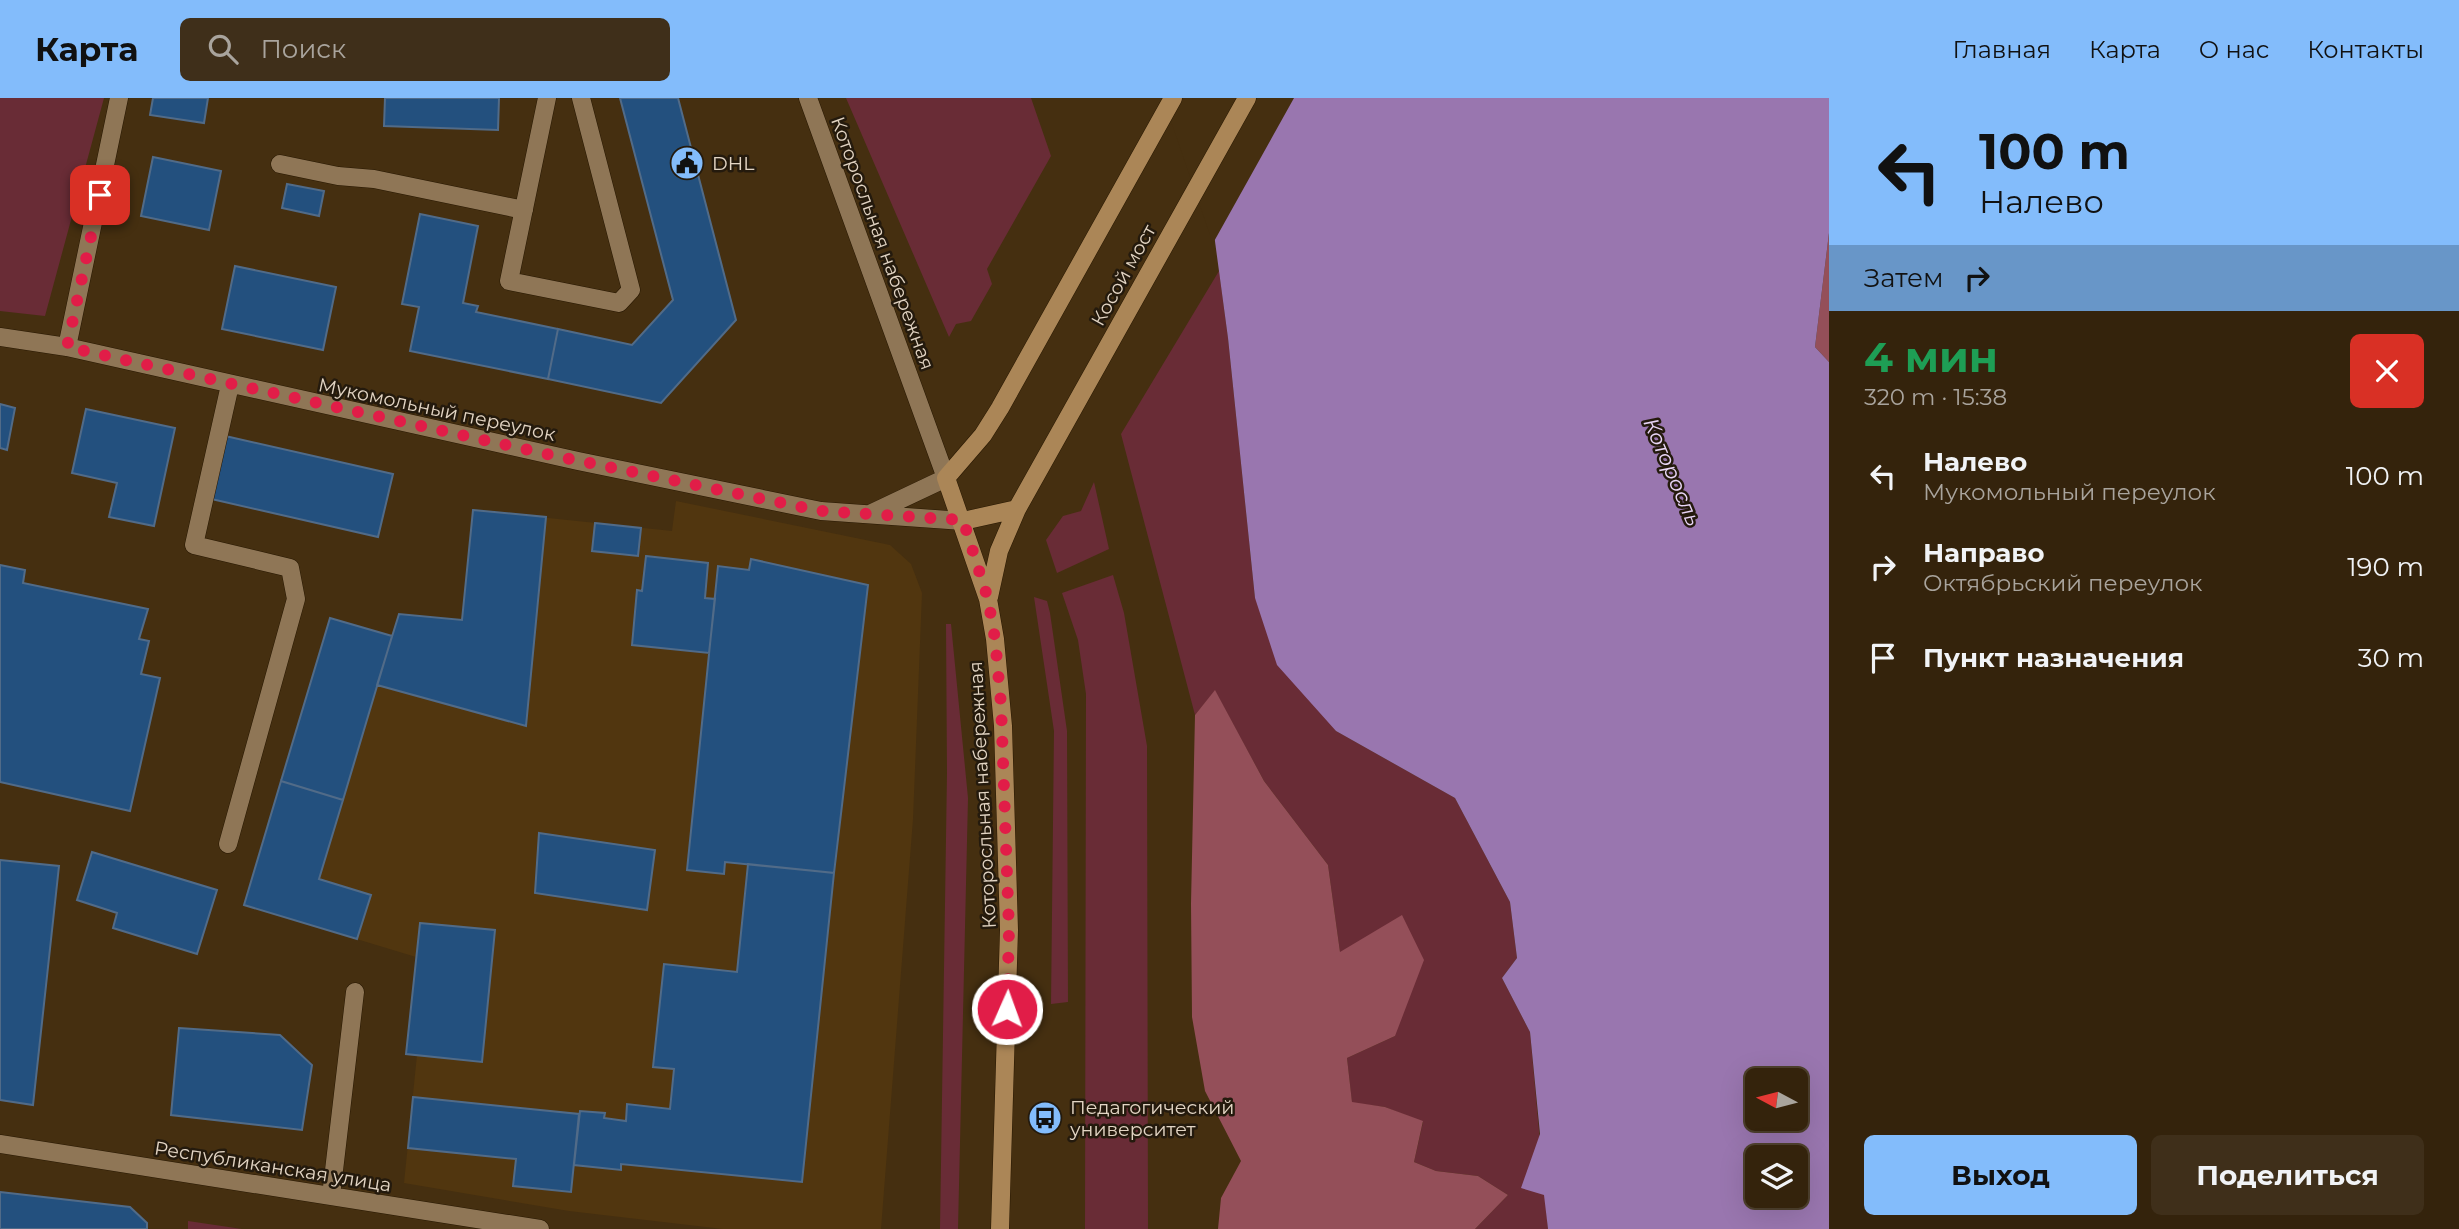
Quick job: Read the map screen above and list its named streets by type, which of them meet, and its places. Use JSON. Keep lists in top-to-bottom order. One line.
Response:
{"streets":{"main road":["Которосльная набережная","Косой мост"],"street":["Мукомольный переулок","Республиканская улица"]},"crossings":[["Которосльная набережная","Косой мост"],["Которосльная набережная","Мукомольный переулок"]],"water":["Которосль"],"places":{"public building":["DHL"],"bus stop":["Педагогический университет"]},"north":"left","page":{"header":"Карта","search":"Поиск","nav":["Главная","Карта","О нас","Контакты"],"turn":["100 m","Налево"],"then":"Затем","heading":["4 мин","320 m · 15:38"],"list":[{"name":"Налево","note":"Мукомольный переулок","value":"100 m"},{"name":"Направо","note":"Октябрьский переулок","value":"190 m"},{"name":"Пункт назначения","value":"30 m"}],"buttons":["Выход","Поделиться"]}}
